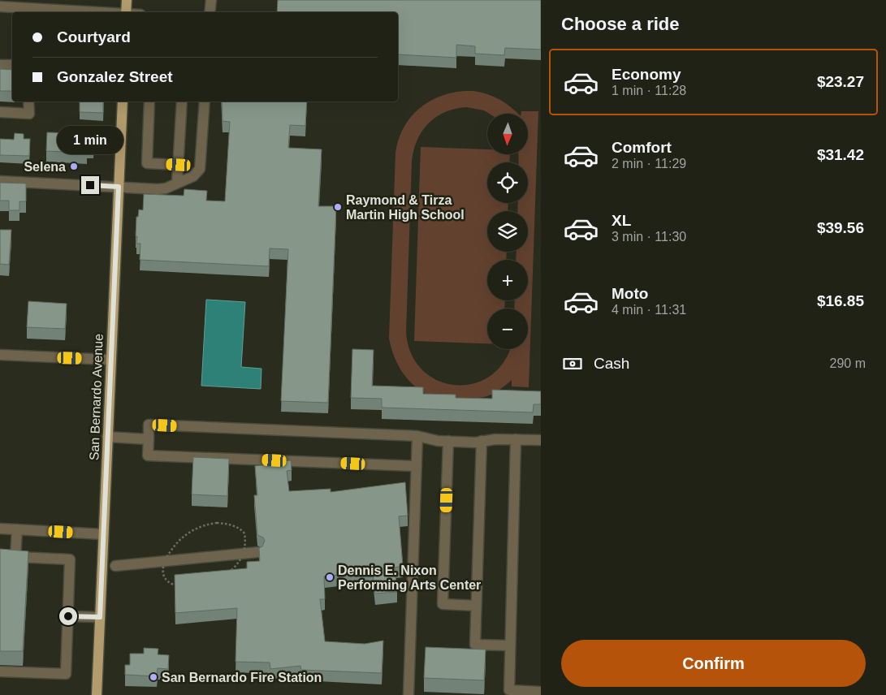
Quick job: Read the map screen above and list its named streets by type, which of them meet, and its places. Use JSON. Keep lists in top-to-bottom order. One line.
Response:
{"streets":{"main road":["San Bernardo Avenue"]},"places":["Selena","Raymond & Tirza Martin High School","Dennis E. Nixon Performing Arts Center","San Bernardo Fire Station"],"north":"bottom","page":{"heading":"Choose a ride","banner":["Courtyard","Gonzalez Street"],"list":[{"name":"Economy","note":"1 min · 11:28","value":"$23.27"},{"name":"Comfort","note":"2 min · 11:29","value":"$31.42"},{"name":"XL","note":"3 min · 11:30","value":"$39.56"},{"name":"Moto","note":"4 min · 11:31","value":"$16.85"}],"map_buttons":["+","−"],"bubble":"1 min","pay":["Cash","290 m"],"buttons":"Confirm"}}
